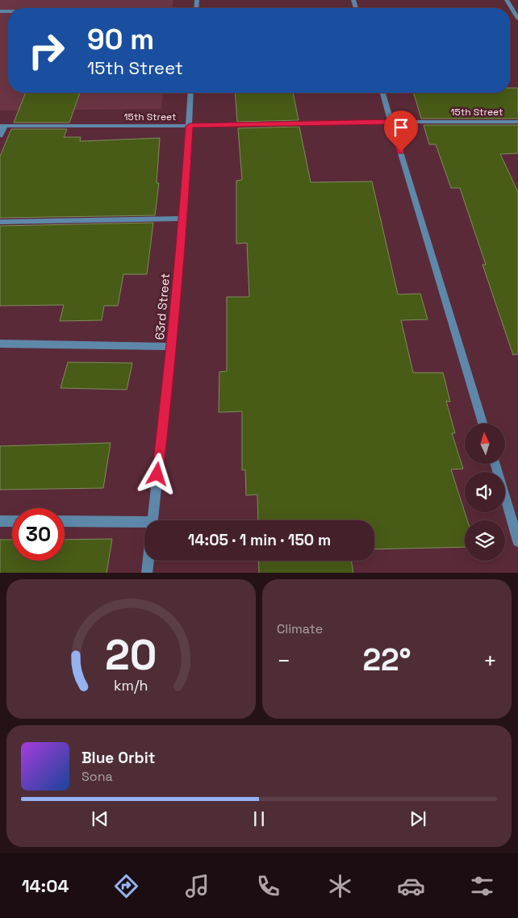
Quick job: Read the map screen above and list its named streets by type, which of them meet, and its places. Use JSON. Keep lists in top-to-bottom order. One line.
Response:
{"streets":{"street":["15th Street","63rd Street"]},"crossings":[["15th Street","63rd Street"]],"north":"top","page":{"turn":["90 m","15th Street"],"limit":"30","trip":"14:05 · 1 min · 150 m","tile":"Climate","heat":["−","22°","+"],"song":["Blue Orbit","Sona"],"tabs":"14:04","gauge":["20","km/h"]}}
